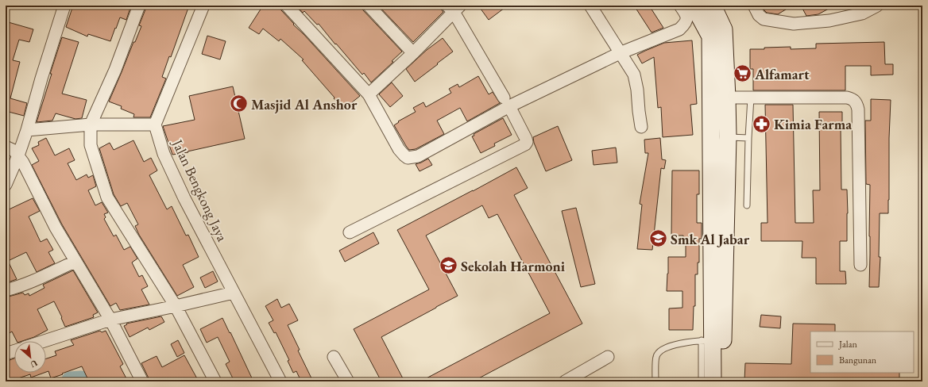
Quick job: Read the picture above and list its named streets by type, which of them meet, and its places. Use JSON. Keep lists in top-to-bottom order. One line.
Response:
{"streets":{"street":["Jalan Bengkong Jaya"]},"places":{"supermarket":["Alfamart"],"mosque":["Masjid Al Anshor"],"pharmacy":["Kimia Farma"],"school or university":["Smk Al Jabar","Sekolah Harmoni"]},"legend":["Jalan","Bangunan"],"north":"bottom right"}
